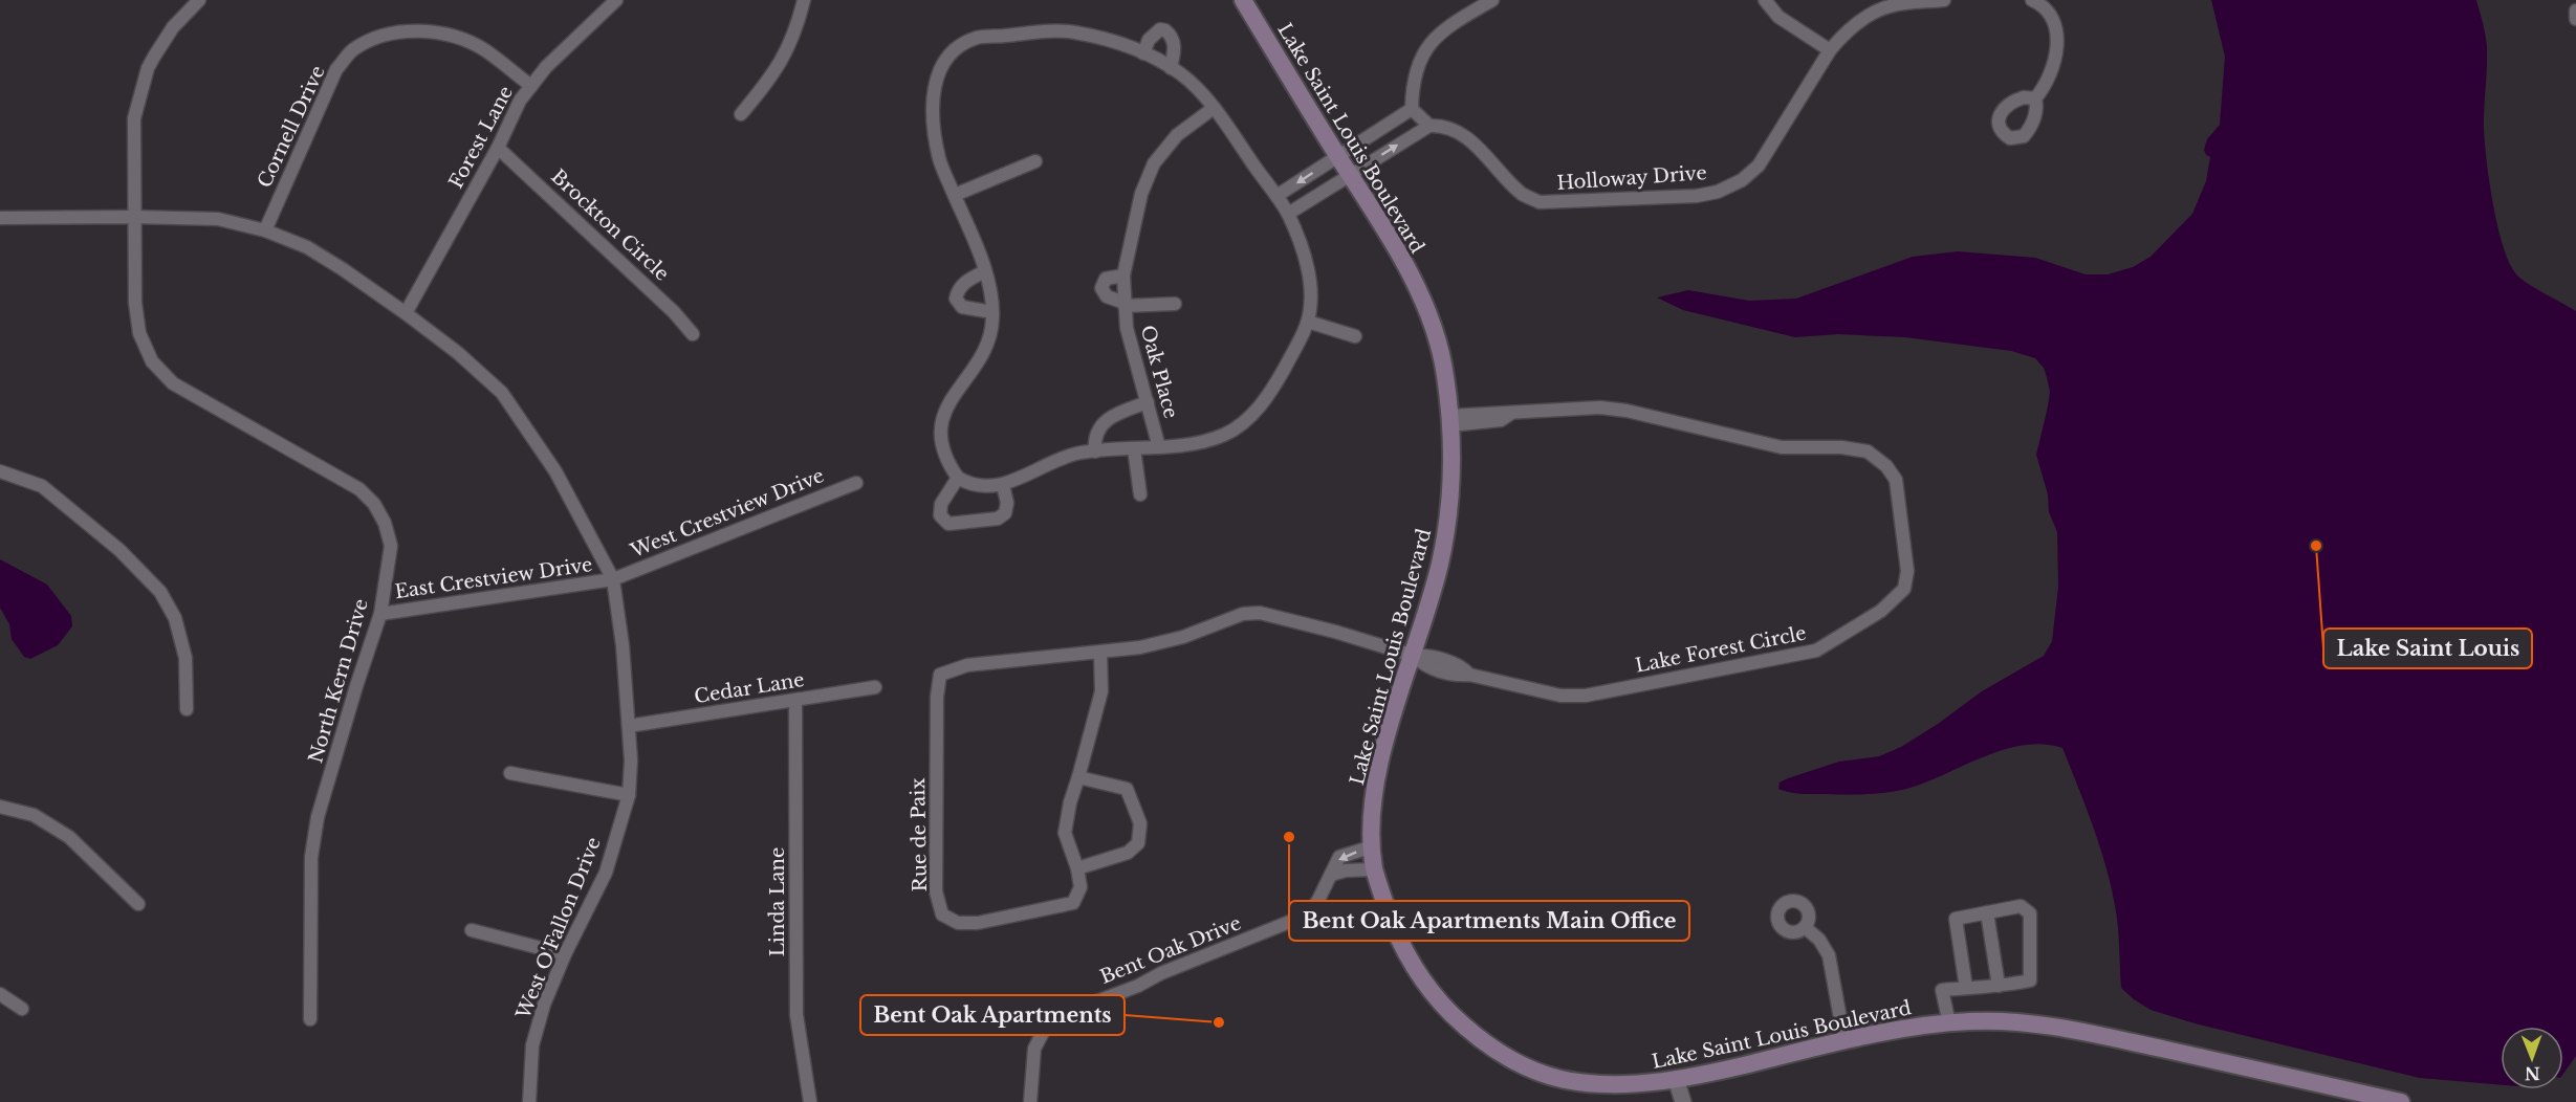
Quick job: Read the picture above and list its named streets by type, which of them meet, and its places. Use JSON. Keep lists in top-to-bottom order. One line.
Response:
{"streets":{"main road":["Lake Saint Louis Boulevard"],"street":["Cornell Drive","Forest Lane","Holloway Drive","Brockton Circle","Oak Place","West Crestview Drive","East Crestview Drive","Lake Forest Circle","North Kern Drive","Cedar Lane","Rue de Paix","Linda Lane","West O'Fallon Drive","Bent Oak Drive"]},"crossings":[["Cornell Drive","Forest Lane"],["Cornell Drive","West O'Fallon Drive"],["Forest Lane","Brockton Circle"],["Forest Lane","West O'Fallon Drive"],["Lake Saint Louis Boulevard","Lake Forest Circle"],["Lake Saint Louis Boulevard","Rue de Paix"],["Lake Saint Louis Boulevard","Bent Oak Drive"],["West Crestview Drive","East Crestview Drive"],["West Crestview Drive","West O'Fallon Drive"],["East Crestview Drive","North Kern Drive"],["East Crestview Drive","West O'Fallon Drive"],["Lake Forest Circle","Rue de Paix"],["North Kern Drive","West O'Fallon Drive"],["Cedar Lane","Linda Lane"],["Cedar Lane","West O'Fallon Drive"]],"places":["Lake Saint Louis","Bent Oak Apartments Main Office","Bent Oak Apartments"],"north":"bottom"}
